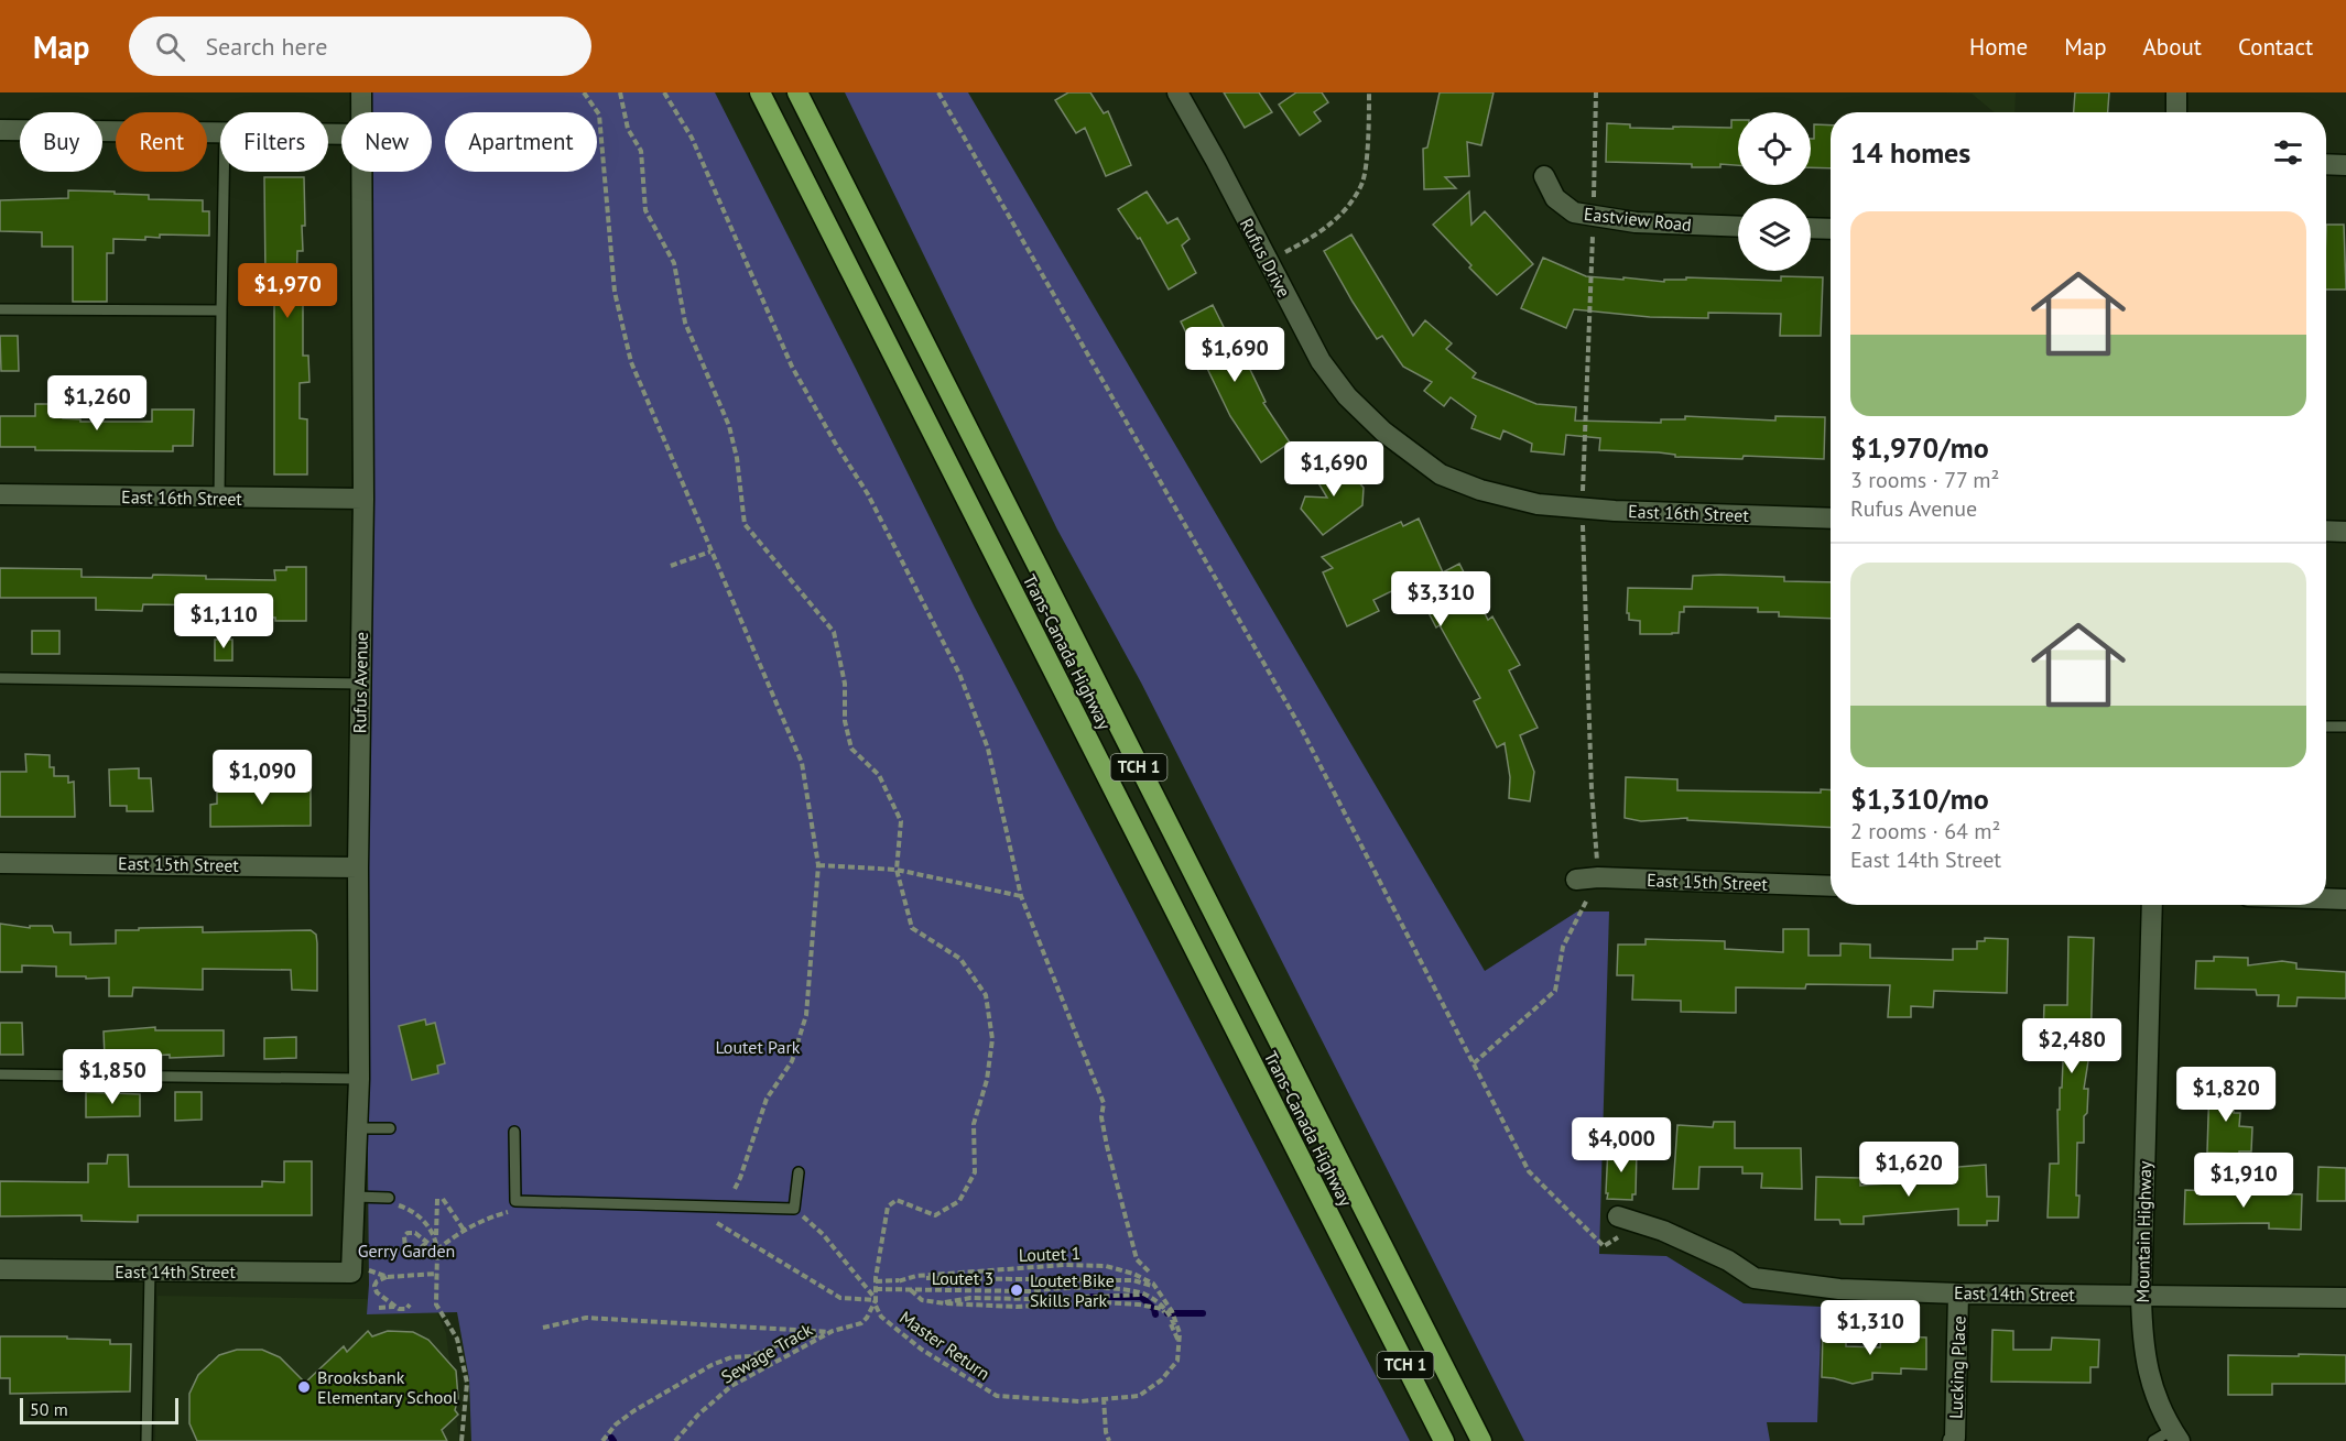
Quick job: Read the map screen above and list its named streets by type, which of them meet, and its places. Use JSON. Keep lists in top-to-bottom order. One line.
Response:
{"streets":{"highway":["Trans-Canada Highway","TCH 1"],"street":["Eastview Road","Rufus Drive","East 16th Street","Rufus Avenue","East 15th Street","Mountain Highway","East 14th Street","Lucking Place"],"path":["Loutet 1","Loutet 3","Master Return","Sewage Track"]},"crossings":[["Rufus Drive","East 16th Street"],["East 16th Street","Rufus Avenue"],["Rufus Avenue","East 15th Street"],["Rufus Avenue","East 14th Street"],["Mountain Highway","East 14th Street"],["East 14th Street","Lucking Place"],["Master Return","Sewage Track"]],"parks":["Loutet Park","Gerry Garden"],"places":["Loutet Bike Skills Park","Brooksbank Elementary School"],"scale_bar":"50 m","page":{"header":"Map","search":"Search here","nav":["Home","Map","About","Contact"],"chip":["Buy","Rent","Filters","New","Apartment"],"heading":"14 homes","list":[{"name":"$1,970/mo","note":"3 rooms · 77 m² · Rufus Avenue"},{"name":"$1,310/mo","note":"2 rooms · 64 m² · East 14th Street"}],"price":["$1,970","$1,690","$1,260","$1,690","$3,310","$1,110","$1,090","$2,480","$1,850","$1,820","$4,000","$1,620","$1,910","$1,310"],"scale":"50 m"}}
